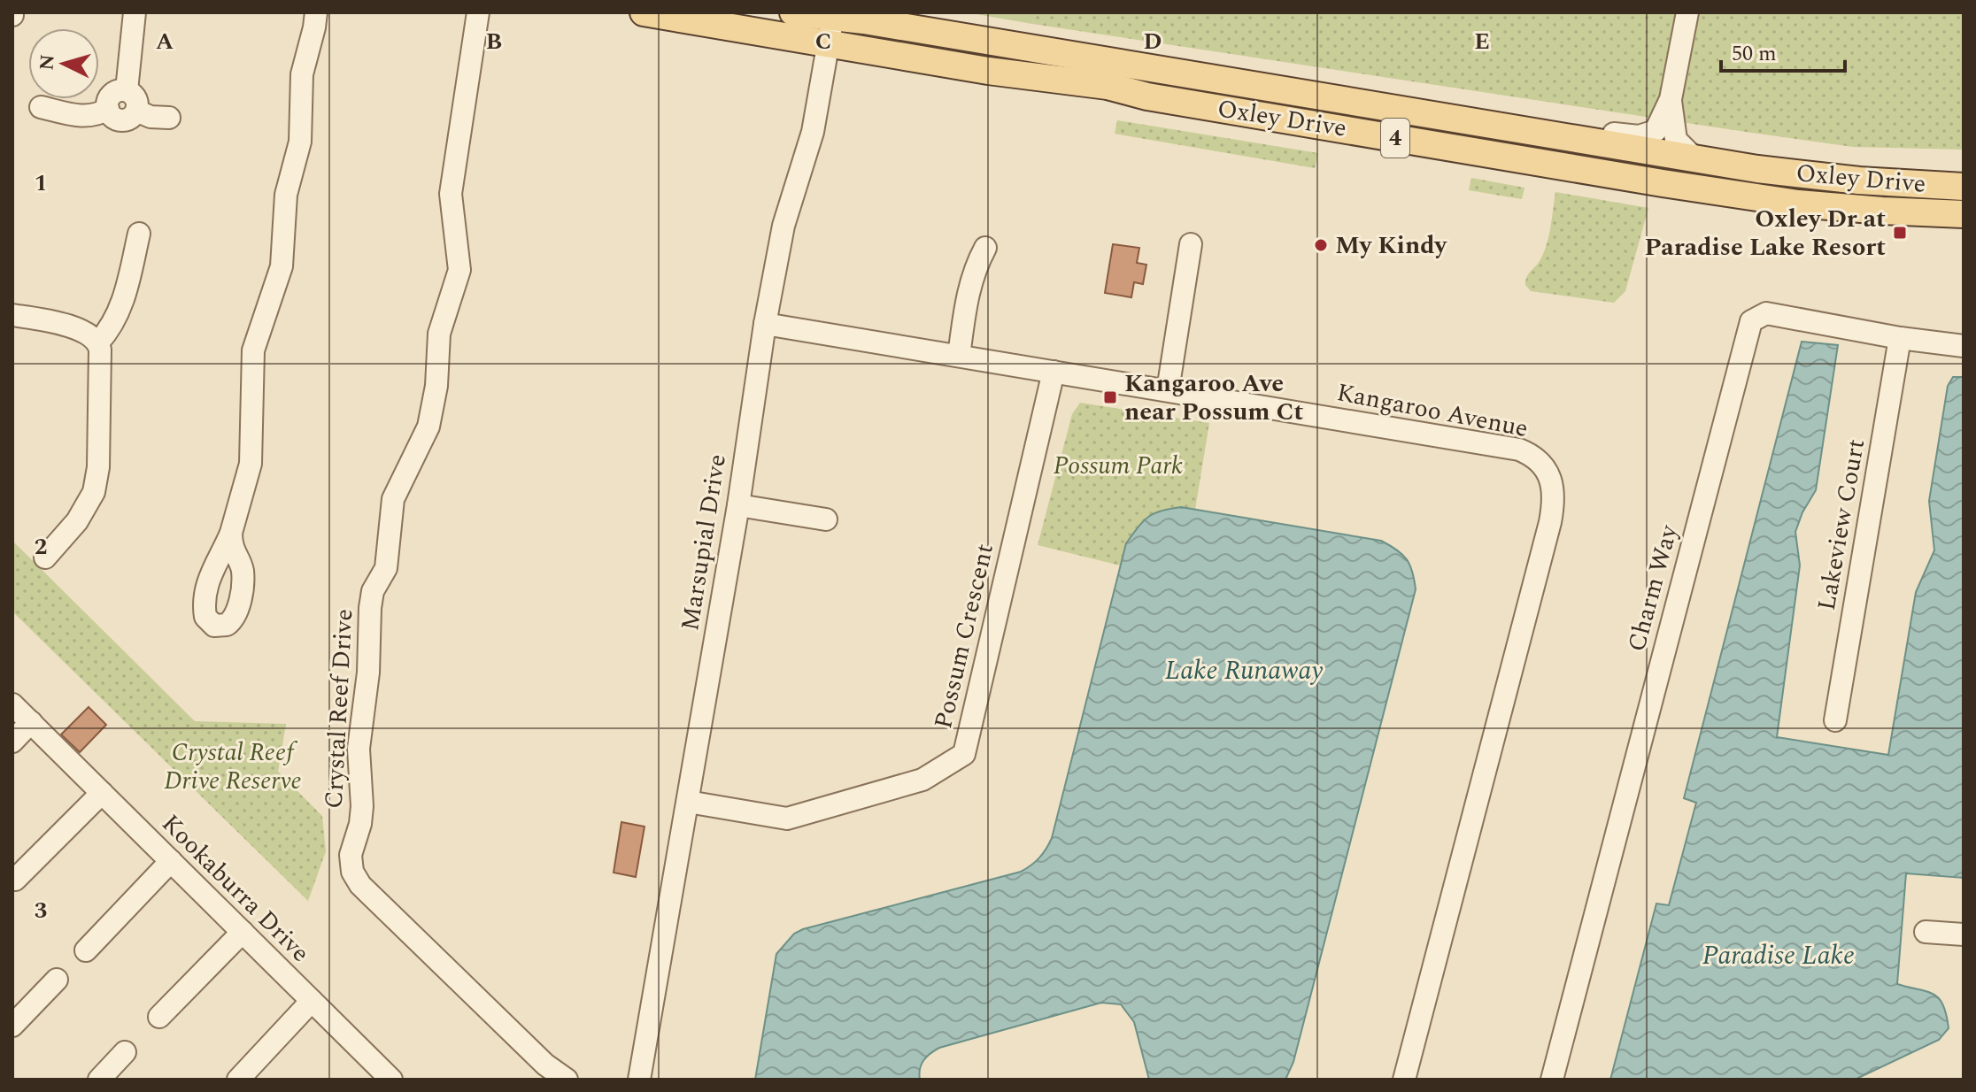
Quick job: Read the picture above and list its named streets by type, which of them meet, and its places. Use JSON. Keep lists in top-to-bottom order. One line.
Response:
{"streets":{"main road":["Oxley Drive","4"],"street":["Kangaroo Avenue","Lakeview Court","Marsupial Drive","Charm Way","Possum Crescent","Crystal Reef Drive","Kookaburra Drive"]},"crossings":[["Oxley Drive","Marsupial Drive"],["Kangaroo Avenue","Marsupial Drive"],["Kangaroo Avenue","Possum Crescent"],["Lakeview Court","Charm Way"],["Marsupial Drive","Possum Crescent"]],"water":["Lake Runaway","Paradise Lake"],"parks":["Possum Park","Crystal Reef Drive Reserve"],"places":{"transit":["Oxley Dr at Paradise Lake Resort","Kangaroo Ave near Possum Ct"],"other":["My Kindy"]},"scale_bar":"50 m","north":"left","grid":{"columns":["A","B","C","D","E"],"rows":["1","2","3"]}}
